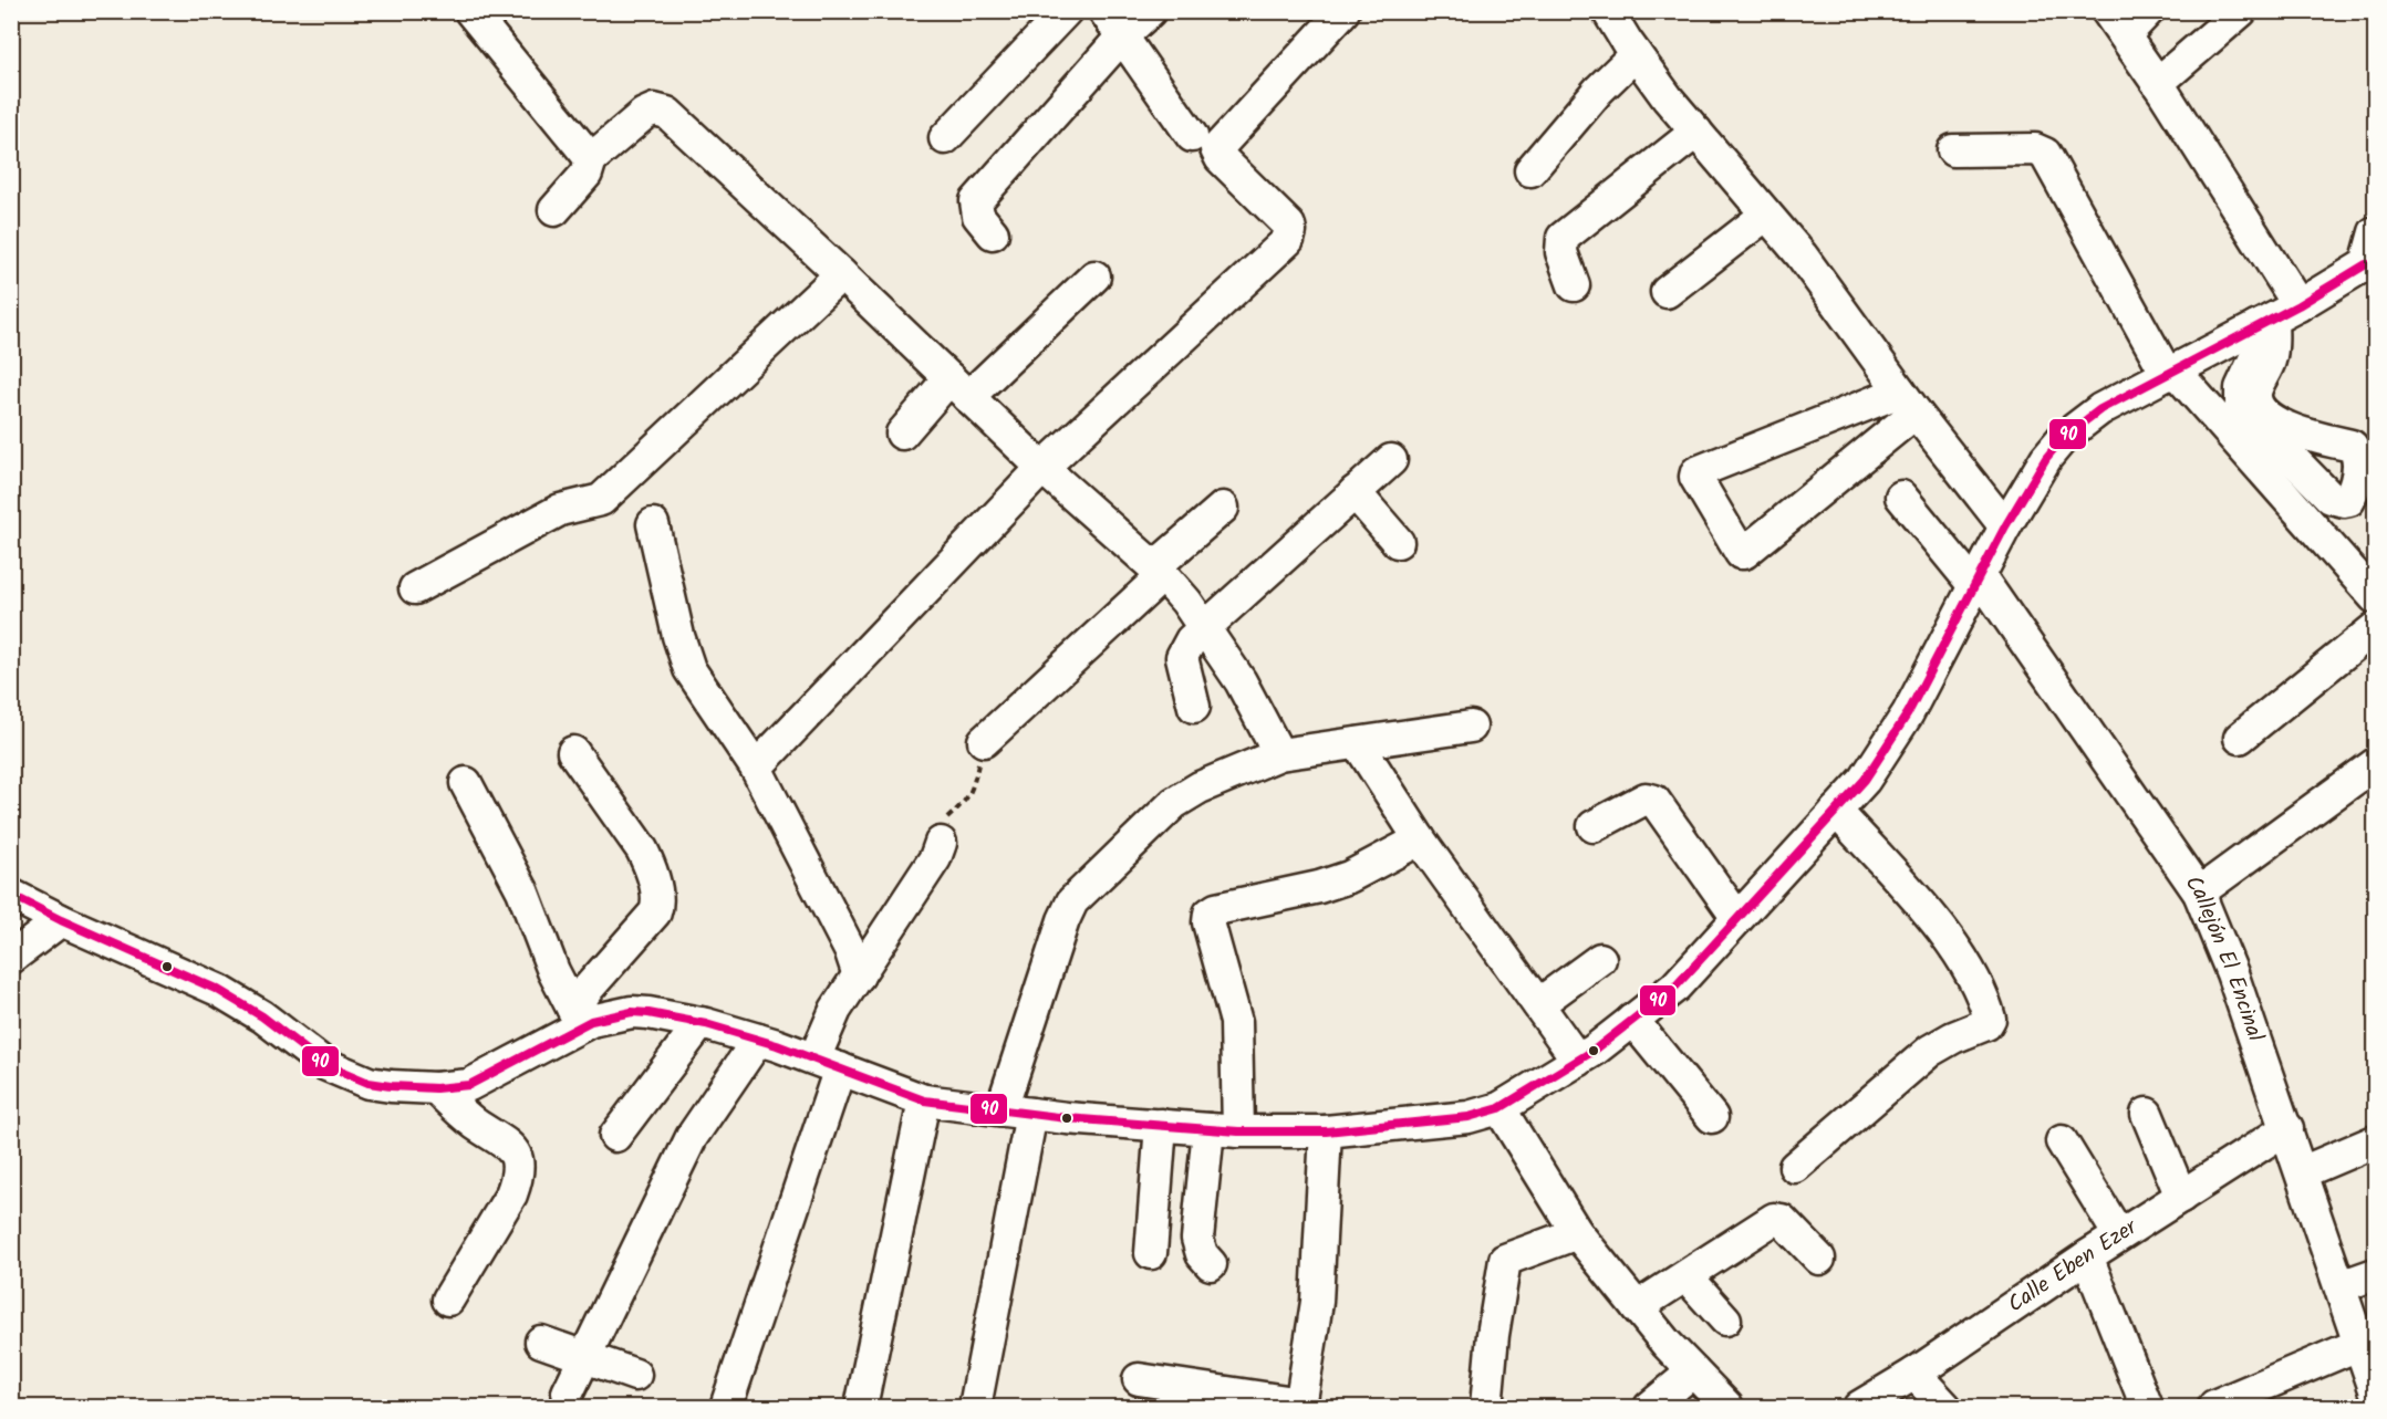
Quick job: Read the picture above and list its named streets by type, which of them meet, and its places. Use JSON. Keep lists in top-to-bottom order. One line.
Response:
{"streets":{"street":["Callejón El Encinal","Calle Eben Ezer"]},"crossings":[["Callejón El Encinal","Calle Eben Ezer"]],"lines":["transit line 90"]}
